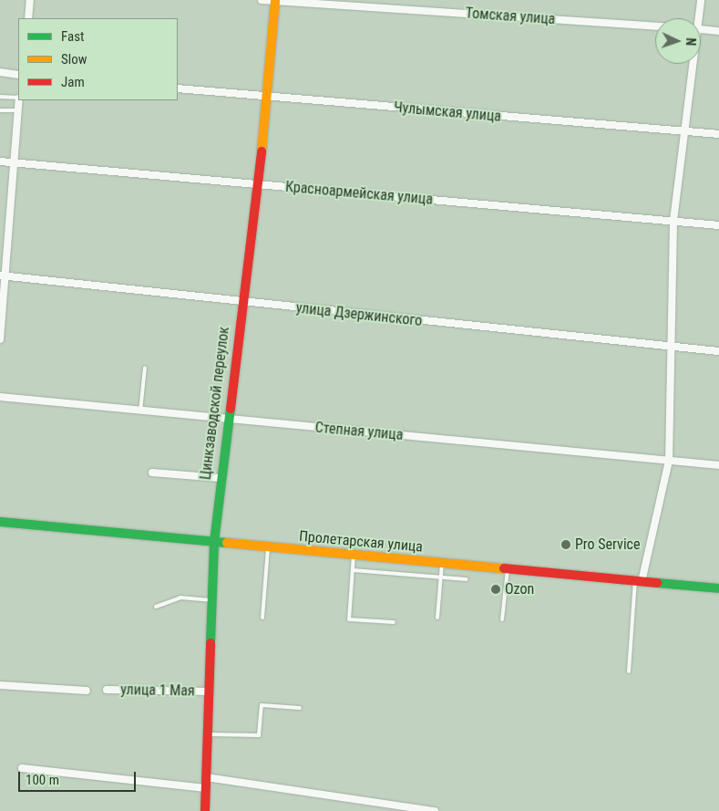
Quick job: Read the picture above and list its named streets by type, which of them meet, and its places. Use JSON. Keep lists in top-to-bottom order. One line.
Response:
{"streets":{"street":["Томская улица","Чулымская улица","Красноармейская улица","улица Дзержинского","Цинкзаводской переулок","Степная улица","Пролетарская улица","улица 1 Мая"]},"crossings":[["Томская улица","Цинкзаводской переулок"],["Чулымская улица","Цинкзаводской переулок"],["Красноармейская улица","Цинкзаводской переулок"],["улица Дзержинского","Цинкзаводской переулок"],["Цинкзаводской переулок","Степная улица"],["Цинкзаводской переулок","Пролетарская улица"],["Цинкзаводской переулок","улица 1 Мая"]],"places":["Pro Service","Ozon"],"legend":["Fast","Slow","Jam"],"scale_bar":"100 m","north":"right"}
